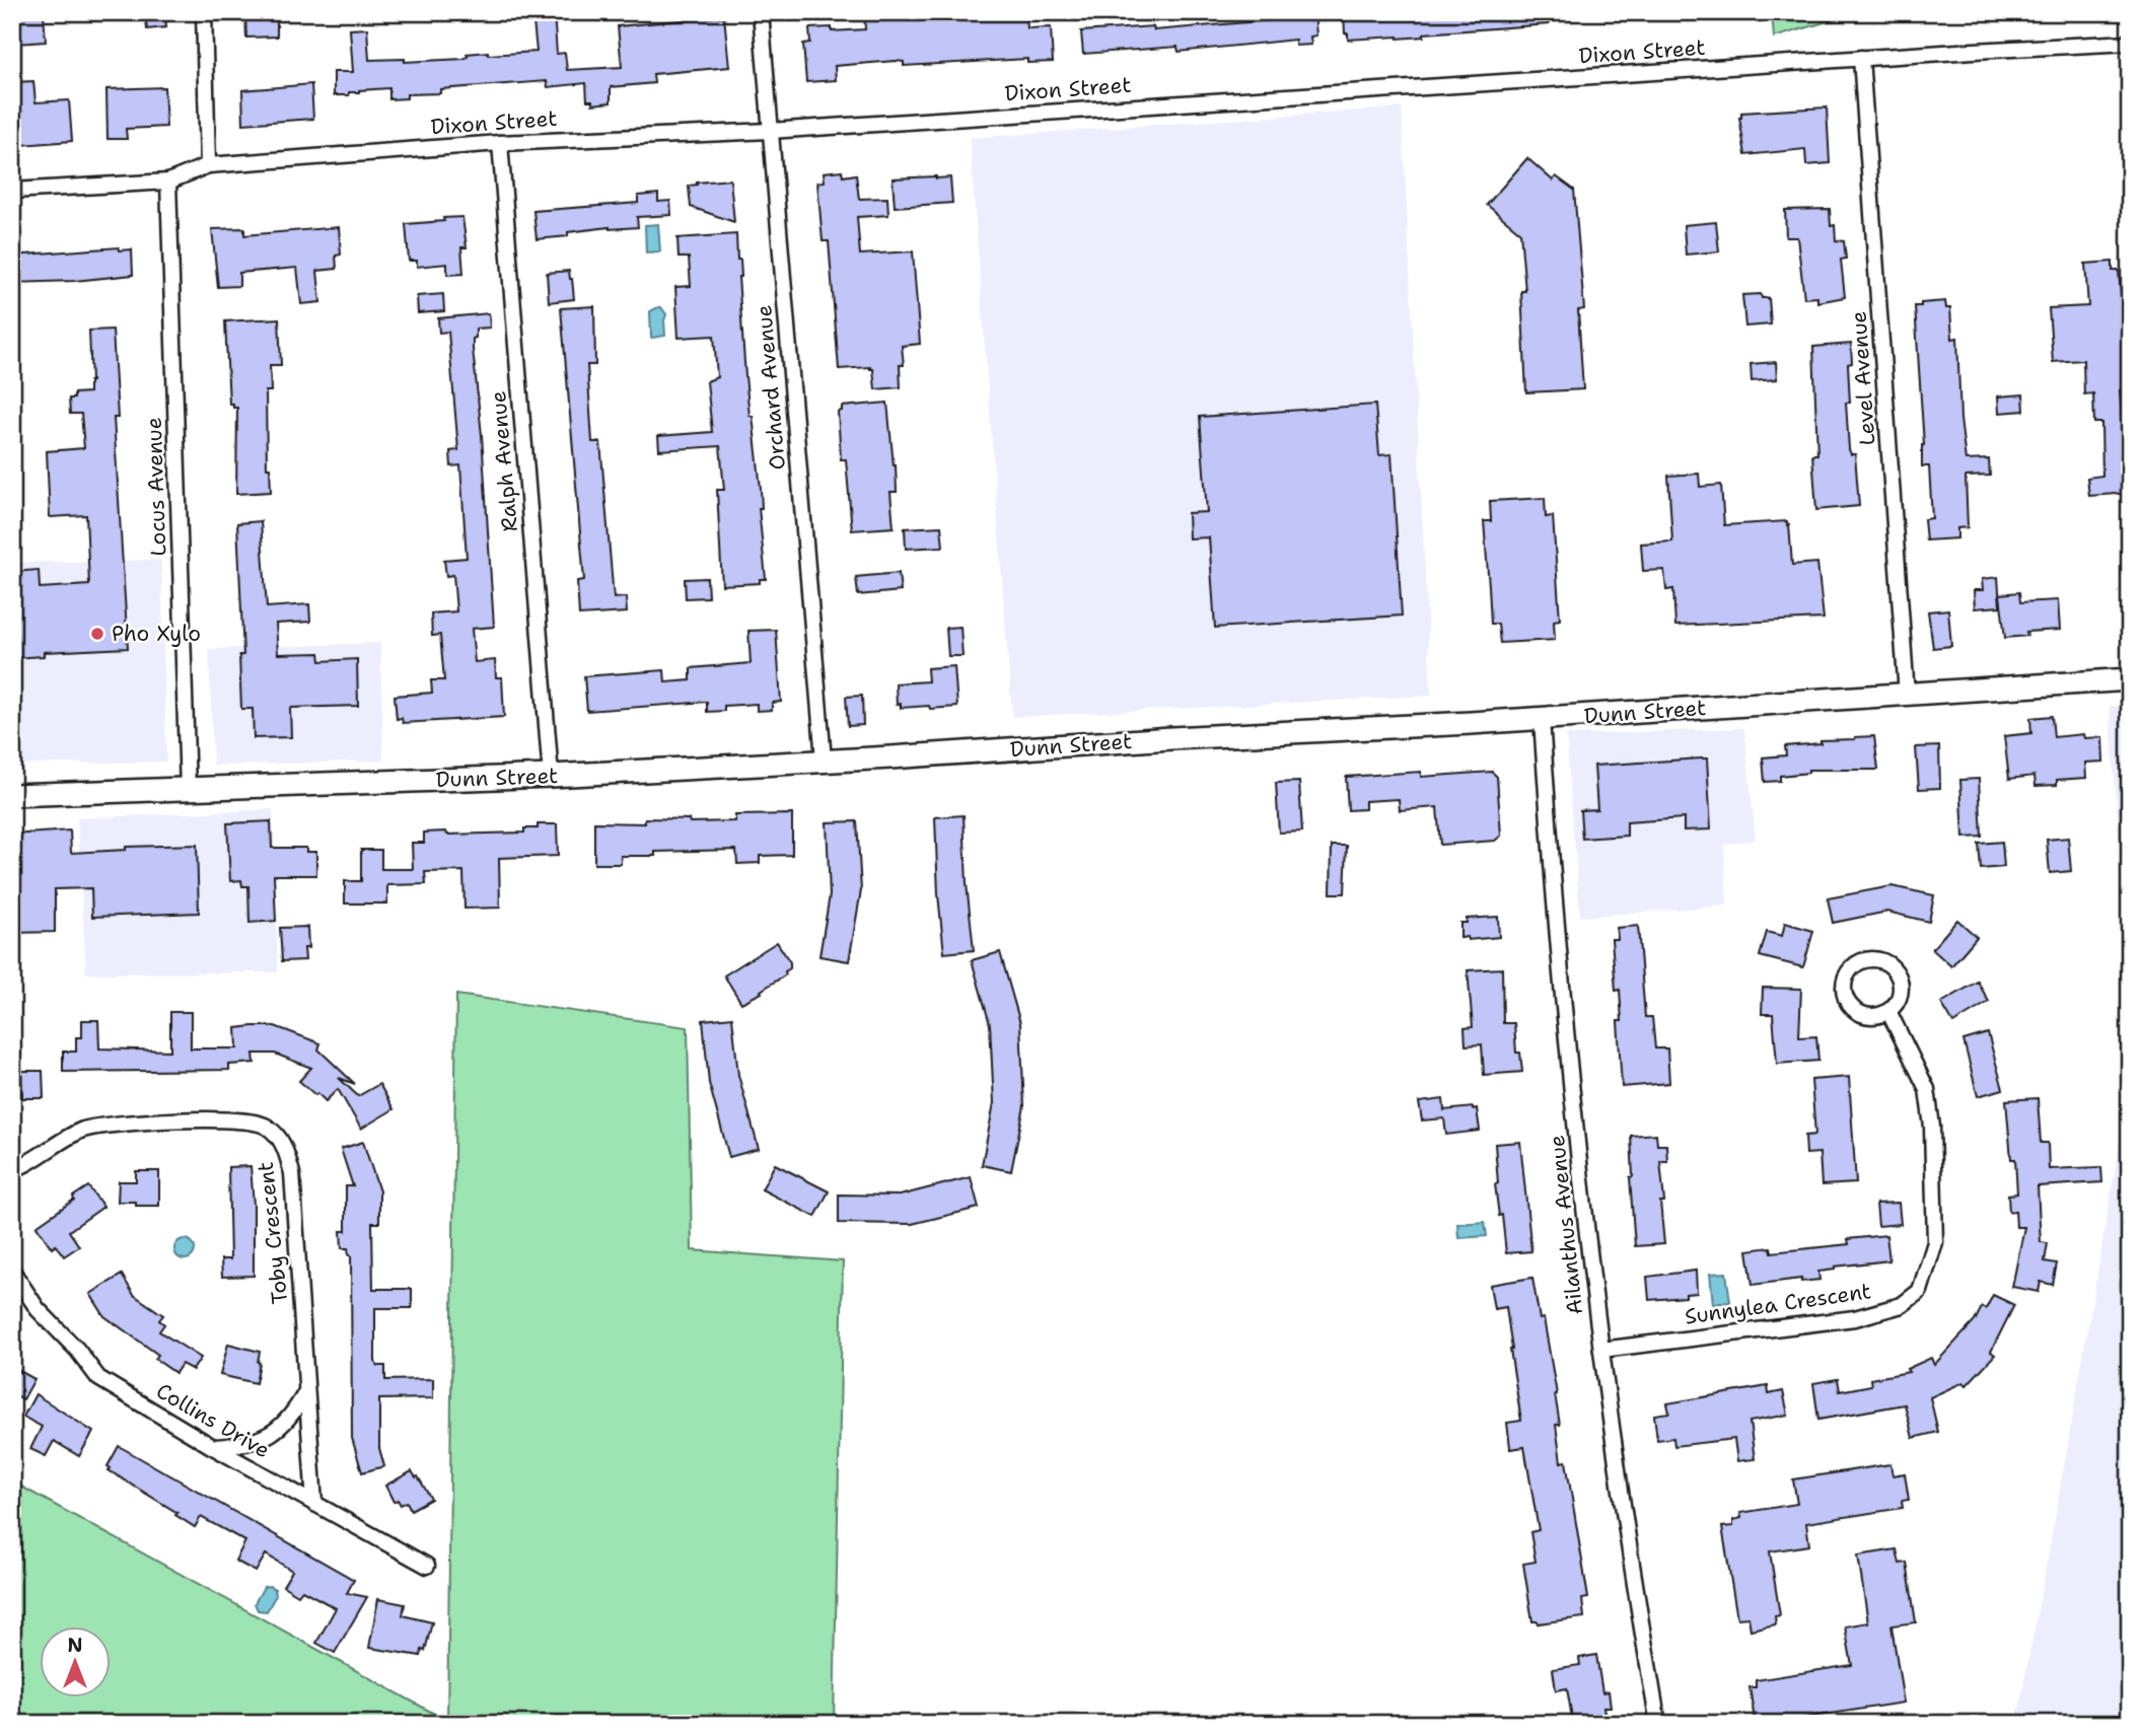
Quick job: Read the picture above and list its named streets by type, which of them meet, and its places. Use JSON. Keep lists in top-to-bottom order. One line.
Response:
{"streets":{"street":["Dixon Street","Level Avenue","Orchard Avenue","Ralph Avenue","Locus Avenue","Dunn Street","Ailanthus Avenue","Toby Crescent","Sunnylea Crescent","Collins Drive"]},"crossings":[["Dixon Street","Level Avenue"],["Dixon Street","Orchard Avenue"],["Dixon Street","Ralph Avenue"],["Dixon Street","Locus Avenue"],["Level Avenue","Dunn Street"],["Orchard Avenue","Dunn Street"],["Ralph Avenue","Dunn Street"],["Locus Avenue","Dunn Street"],["Dunn Street","Ailanthus Avenue"],["Ailanthus Avenue","Sunnylea Crescent"],["Toby Crescent","Collins Drive"]],"places":["Pho Xylo"],"north":"top"}
